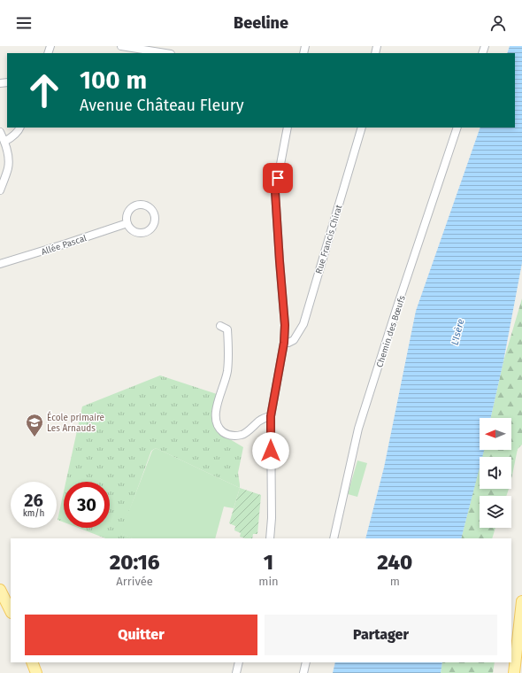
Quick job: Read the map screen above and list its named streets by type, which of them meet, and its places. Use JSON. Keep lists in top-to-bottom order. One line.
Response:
{"streets":{"street":["Rue Francis Chirat","Allée Pascal","Chemin des Bœufs"]},"water":["L'Isère"],"places":{"school or university":["École primaire Les Arnauds"]},"north":"left","page":{"header":"Beeline","turn":["100 m","Avenue Château Fleury"],"speed":"26 km/h","limit":"30","eta":["20:16","Arrivée","1","min","240","m"],"buttons":["Quitter","Partager"]}}
